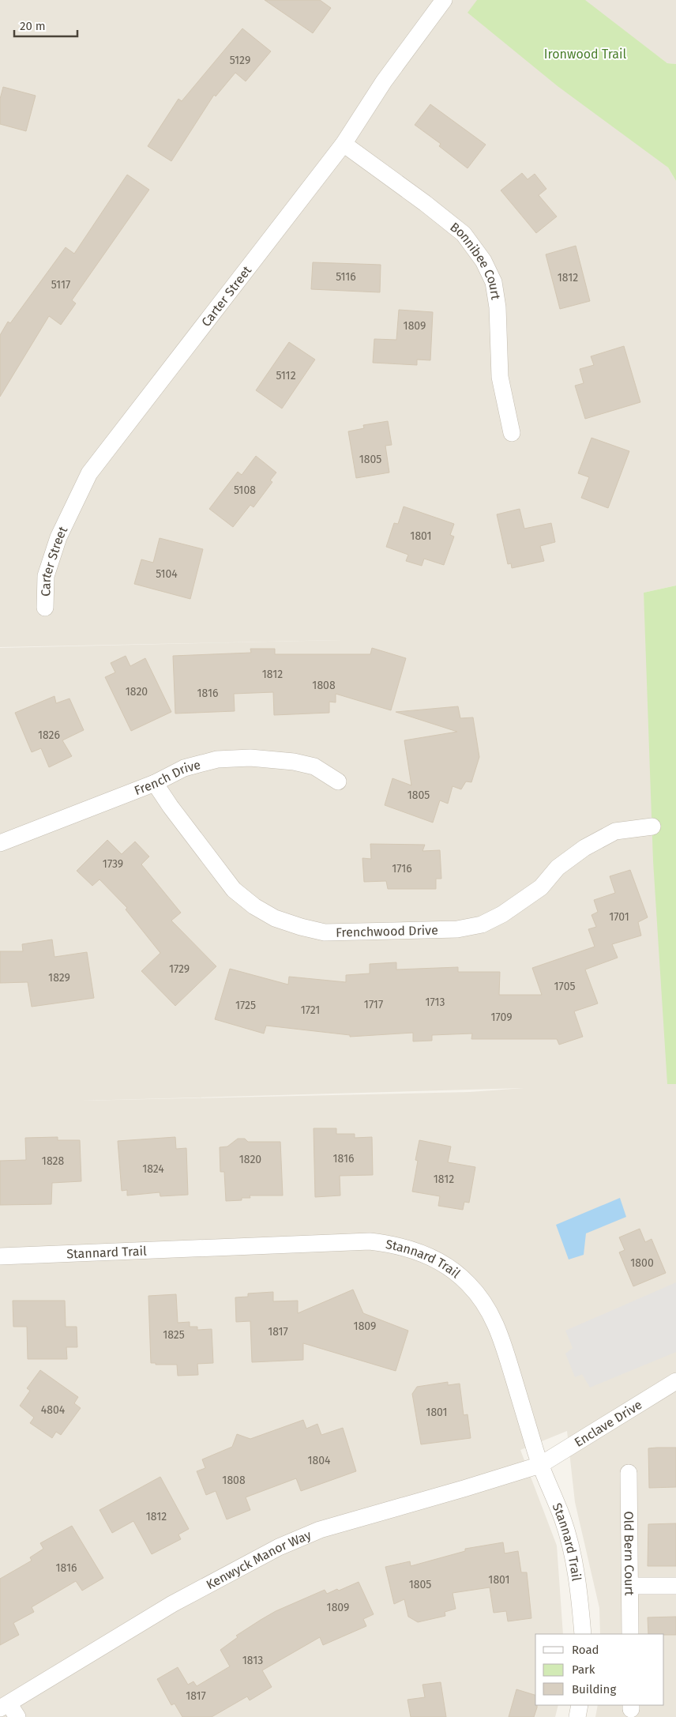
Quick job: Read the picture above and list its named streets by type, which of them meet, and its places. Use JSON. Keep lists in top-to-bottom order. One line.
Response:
{"streets":{"street":["Bonnibee Court","Carter Street","French Drive","Frenchwood Drive","Stannard Trail","Enclave Drive","Old Bern Court","Kenwyck Manor Way"]},"crossings":[["Bonnibee Court","Carter Street"],["French Drive","Frenchwood Drive"],["Stannard Trail","Enclave Drive"],["Stannard Trail","Kenwyck Manor Way"],["Enclave Drive","Kenwyck Manor Way"]],"parks":["Ironwood Trail"],"house_numbers":["5129","5116","1812","5117","1809","5112","1805","5108","1801","5104","1812","1808","1820","1816","1826","1805","1739","1716","1701","1729","1829","1705","1713","1717","1725","1721","1709","1816","1820","1828","1824","1812","1800","1809","1817","1825","4804","1801","1804","1808","1812","1816","1801","1805","1809","1813","1817"],"legend":["Road","Park","Building"],"scale_bar":"20 m"}
